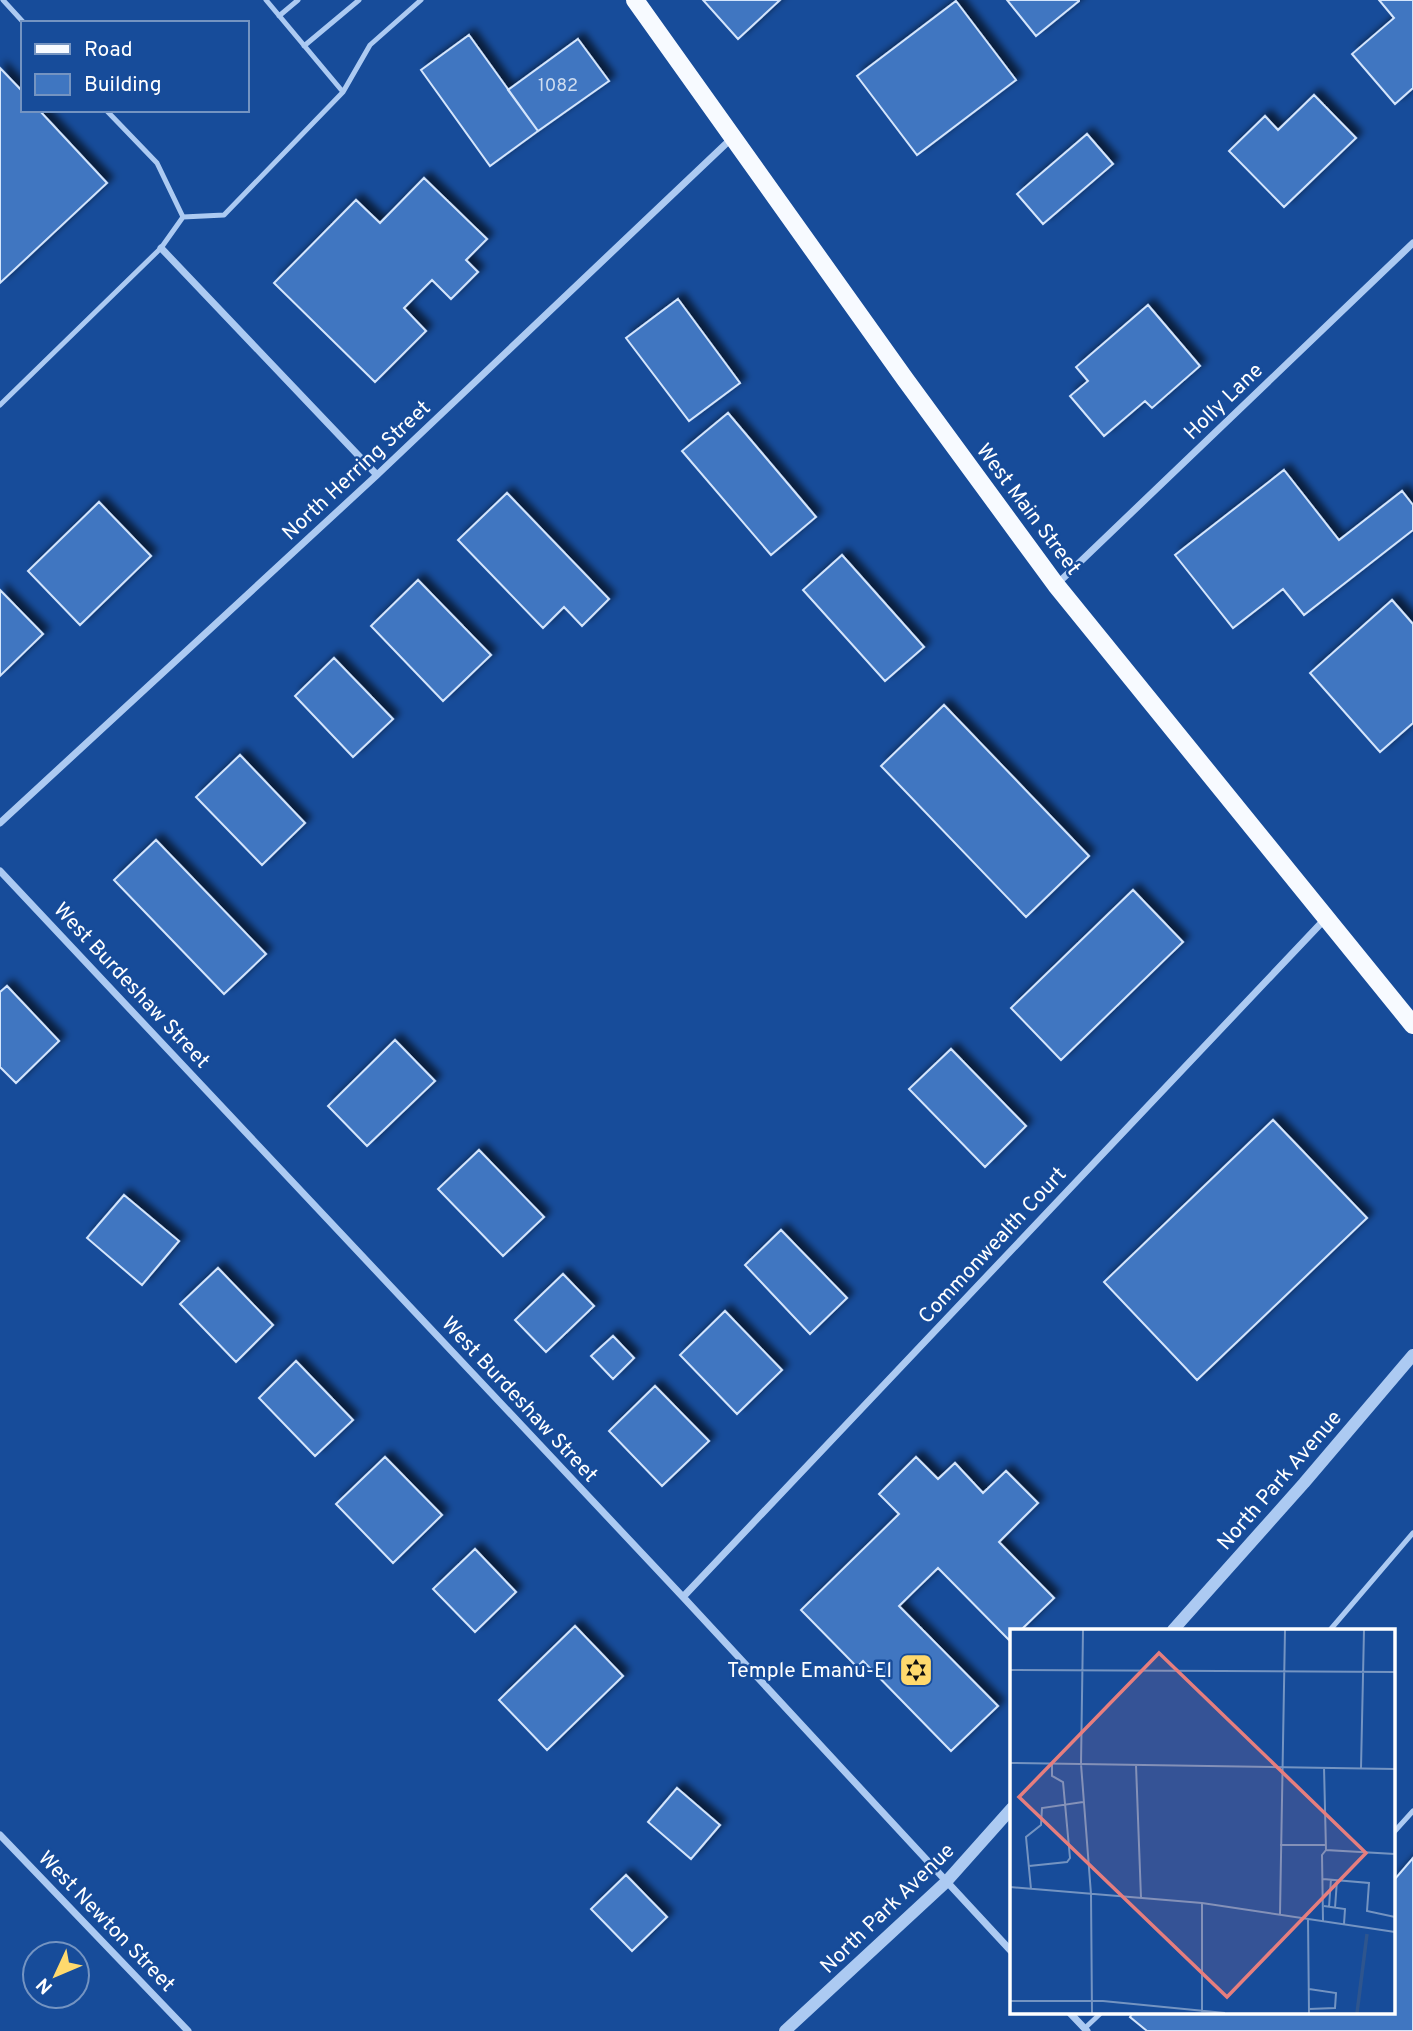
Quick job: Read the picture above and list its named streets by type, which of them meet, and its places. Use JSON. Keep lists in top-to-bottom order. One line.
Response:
{"streets":{"main road":["West Main Street"],"street":["Holly Lane","North Herring Street","West Burdeshaw Street","Commonwealth Court","North Park Avenue","West Newton Street"]},"crossings":[["Holly Lane","West Main Street"],["North Herring Street","West Main Street"],["West Main Street","Commonwealth Court"],["West Burdeshaw Street","Commonwealth Court"],["West Burdeshaw Street","North Park Avenue"]],"places":{"synagogue":["Temple Emanu-El"]},"house_numbers":["1082"],"legend":["Road","Building"],"north":"bottom left"}
